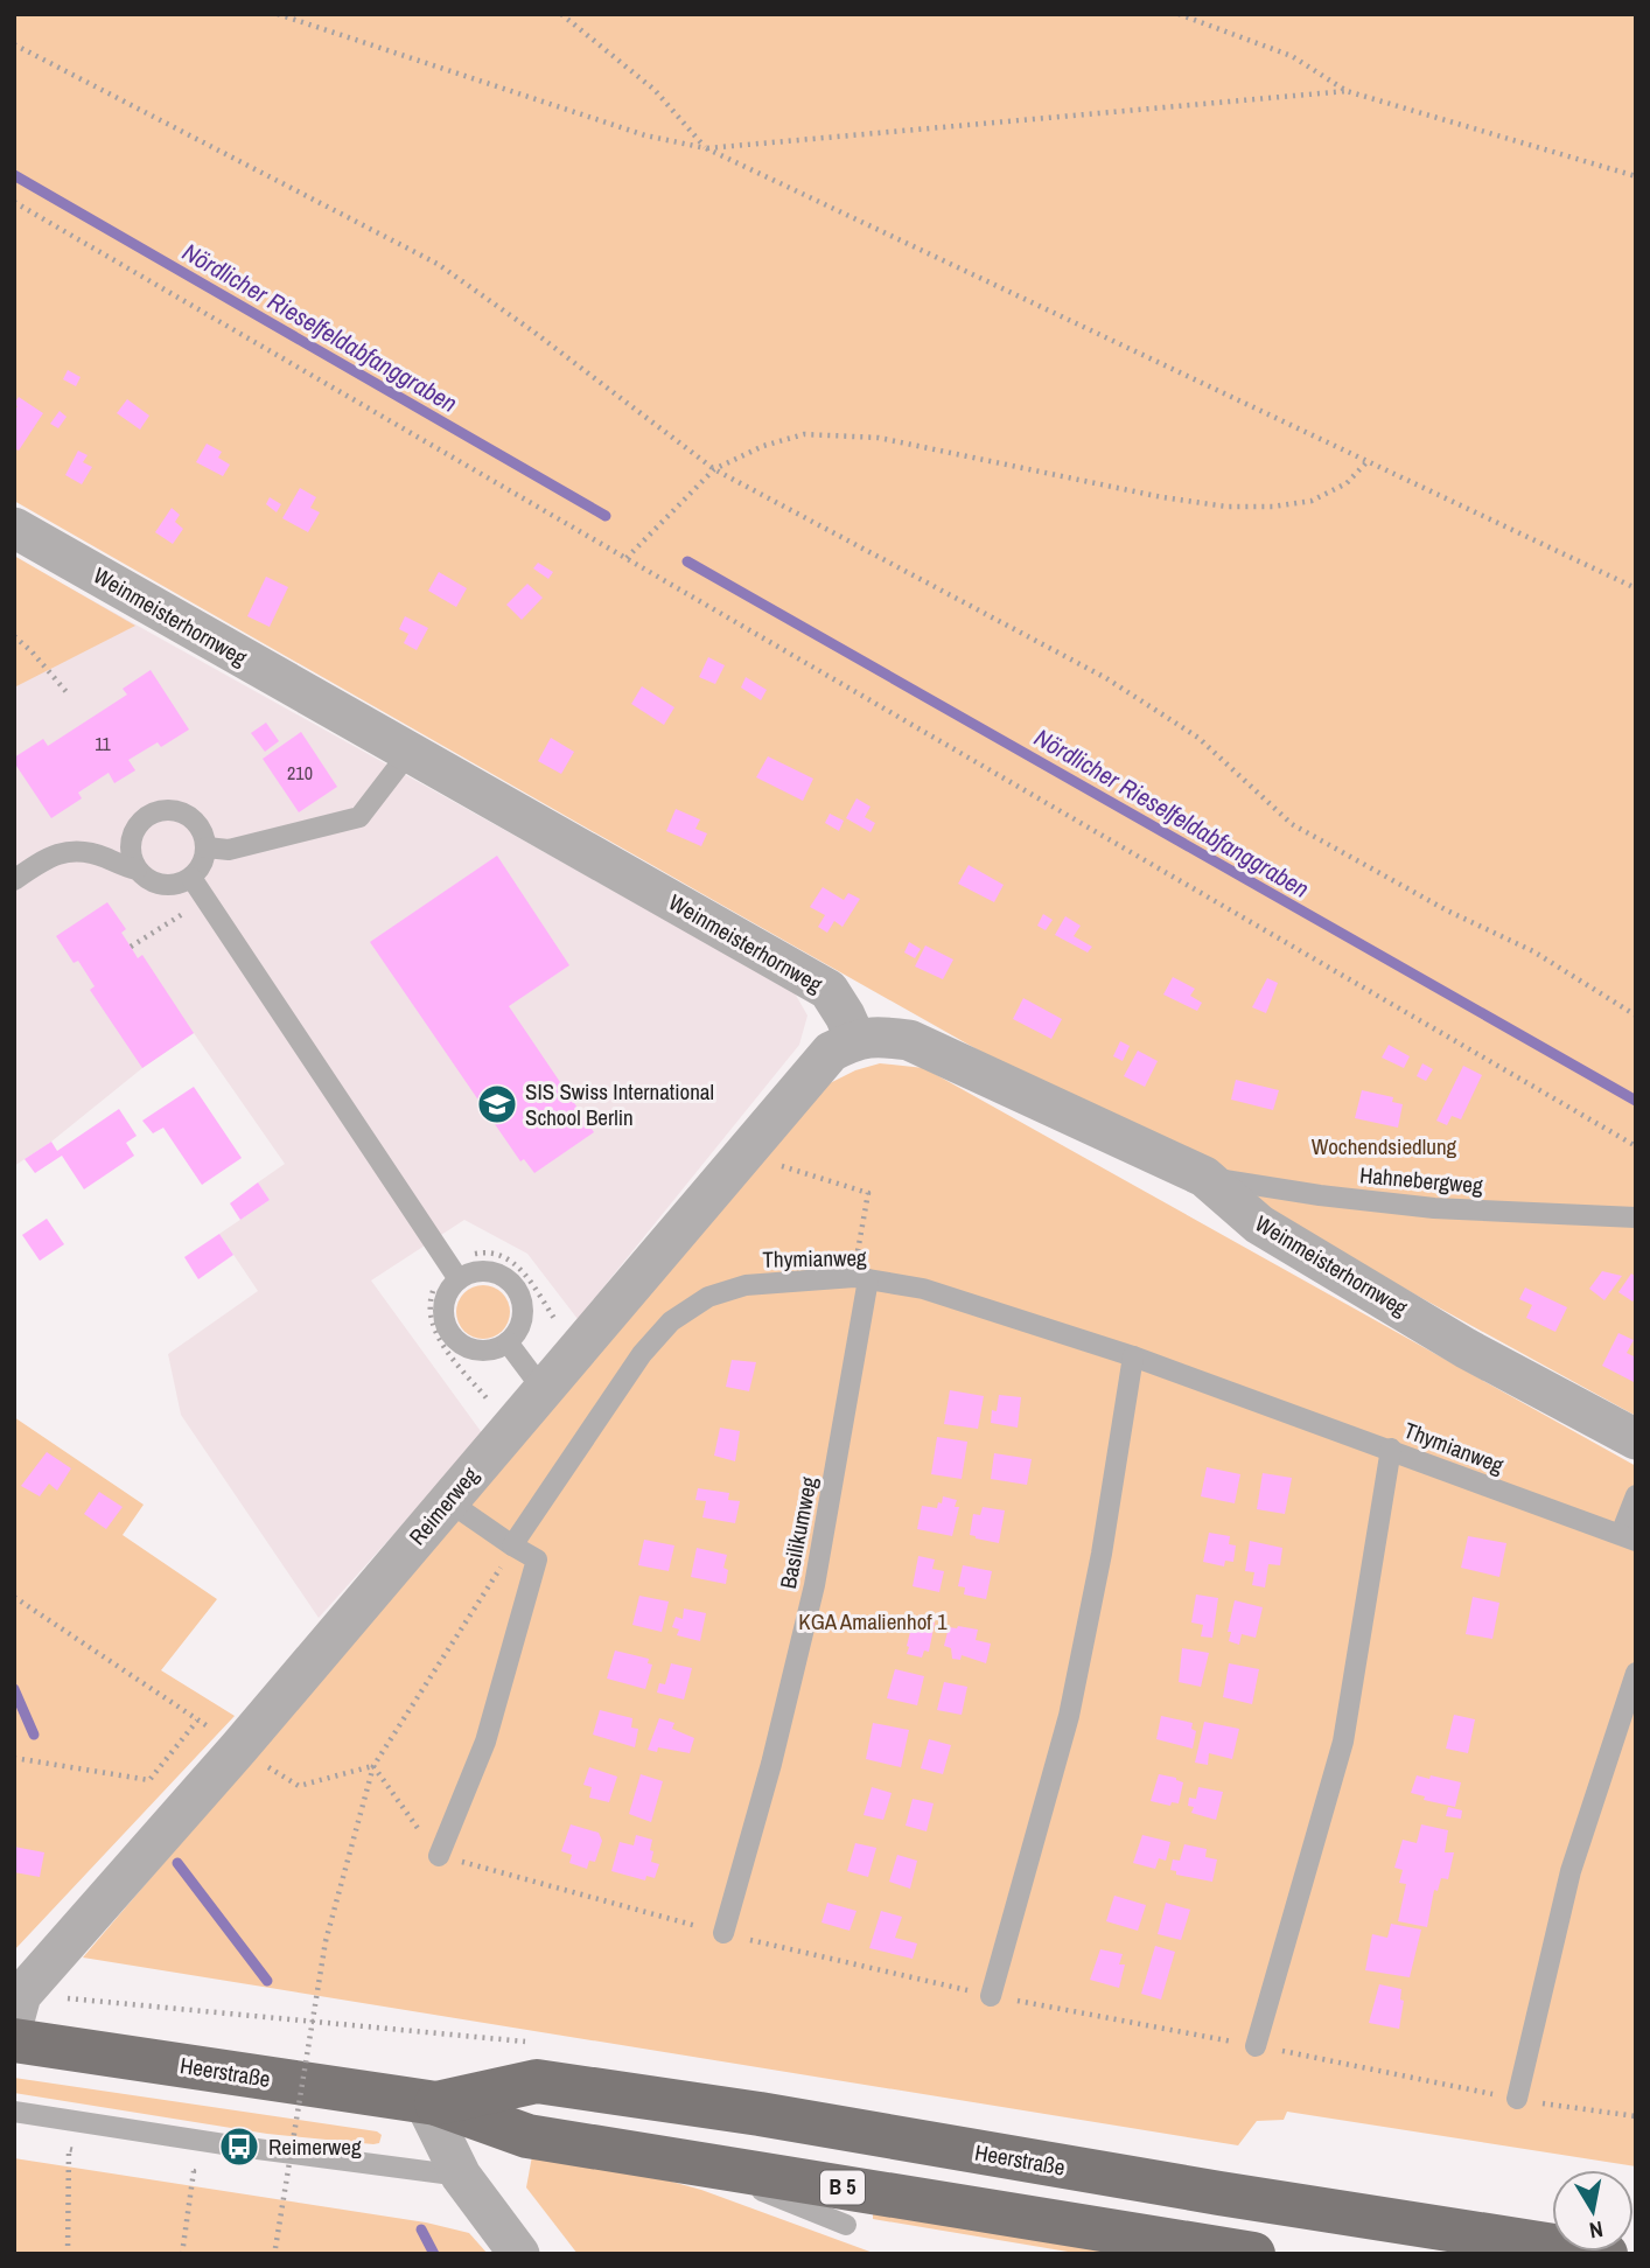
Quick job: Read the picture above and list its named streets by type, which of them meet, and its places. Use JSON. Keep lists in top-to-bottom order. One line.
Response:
{"streets":{"main road":["Heerstraße","B 5"],"street":["Weinmeisterhornweg","Reimerweg"],"lane":["Hahnebergweg","Thymianweg","Basilikumweg"]},"crossings":[["Weinmeisterhornweg","Hahnebergweg"],["Weinmeisterhornweg","Reimerweg"],["Thymianweg","Basilikumweg"]],"water":["Nördlicher Rieselfeldabfanggraben"],"parks":["Wochendsiedlung","KGA Amalienhof 1"],"places":{"school or university":["SIS Swiss International School Berlin"],"bus stop":["Reimerweg"]},"house_numbers":["11","210"],"north":"bottom"}
